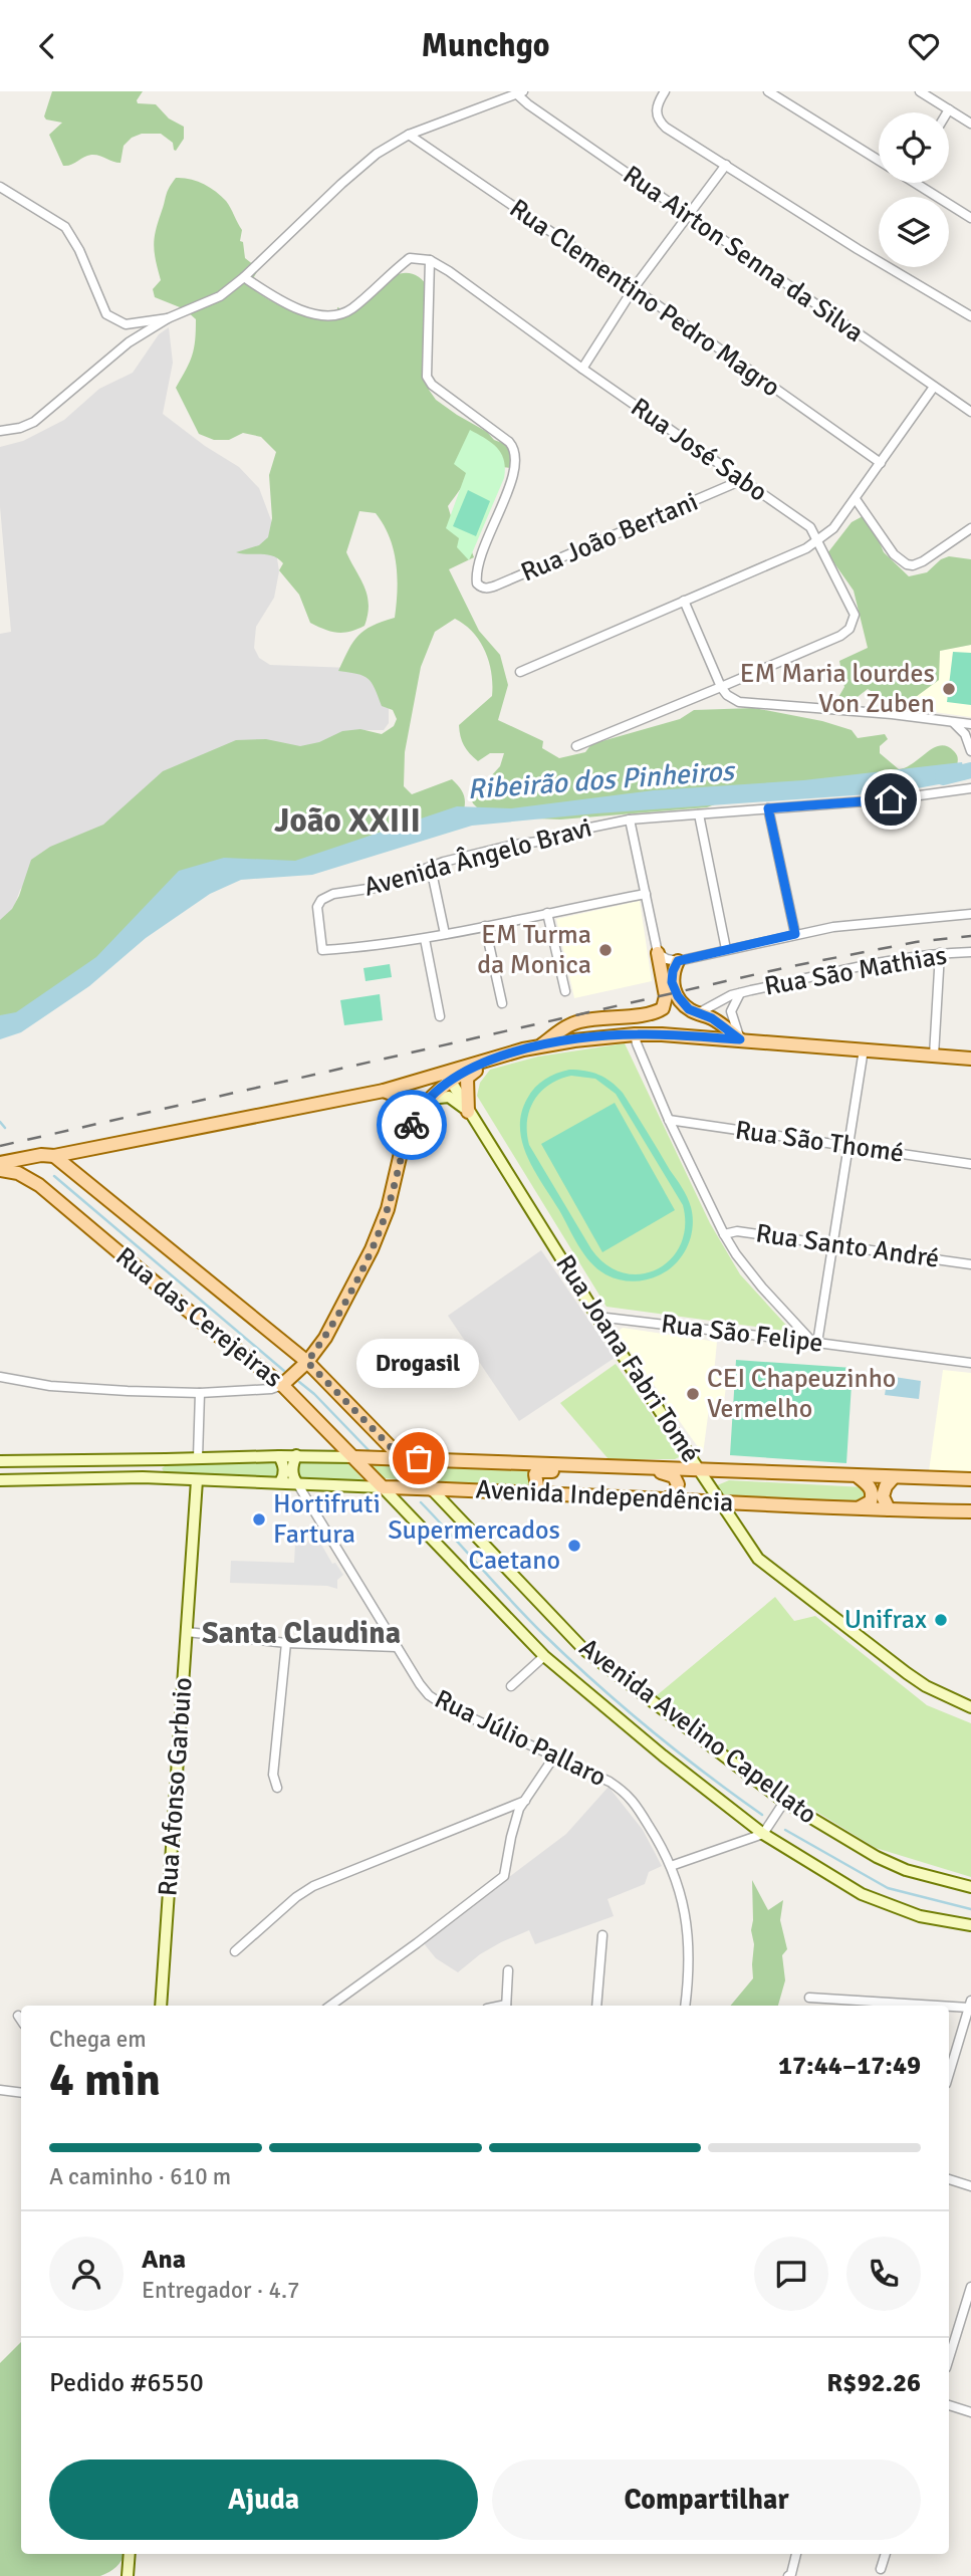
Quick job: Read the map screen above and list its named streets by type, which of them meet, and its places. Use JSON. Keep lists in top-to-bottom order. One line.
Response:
{"streets":{"main road":["Rua das Cerejeiras","Avenida Independência","Avenida Avelino Capellato"],"street":["Rua Airton Senna da Silva","Rua Clementino Pedro Magro","Rua José Sabo","Rua João Bertani","Avenida Ângelo Bravi","Rua São Mathias","Rua São Thomé","Rua Santo André","Rua São Felipe","Rua Joana Fabri Tomé","Rua Júlio Pallaro","Rua Afonso Garbuio"]},"crossings":[["Rua José Sabo","Rua João Bertani"],["Rua das Cerejeiras","Avenida Independência"],["Rua das Cerejeiras","Avenida Avelino Capellato"],["Rua São Felipe","Rua Joana Fabri Tomé"],["Rua Joana Fabri Tomé","Avenida Independência"],["Avenida Independência","Avenida Avelino Capellato"],["Avenida Independência","Rua Júlio Pallaro"],["Avenida Independência","Rua Afonso Garbuio"]],"districts":["João XXIII","Santa Claudina"],"water":["Ribeirão dos Pinheiros"],"places":["EM Maria lourdes Von Zuben","EM Turma da Monica","CEI Chapeuzinho Vermelho","Drogasil","Hortifruti Fartura","Supermercados Caetano","Unifrax"],"page":{"header":"Munchgo","bubble":"Drogasil","heading":["4 min","Chega em","17:44–17:49"],"panel":["Ana","Entregador · 4.7","Pedido #6550","R$92.26"],"bar":"A caminho · 610 m","buttons":["Ajuda","Compartilhar"]}}
